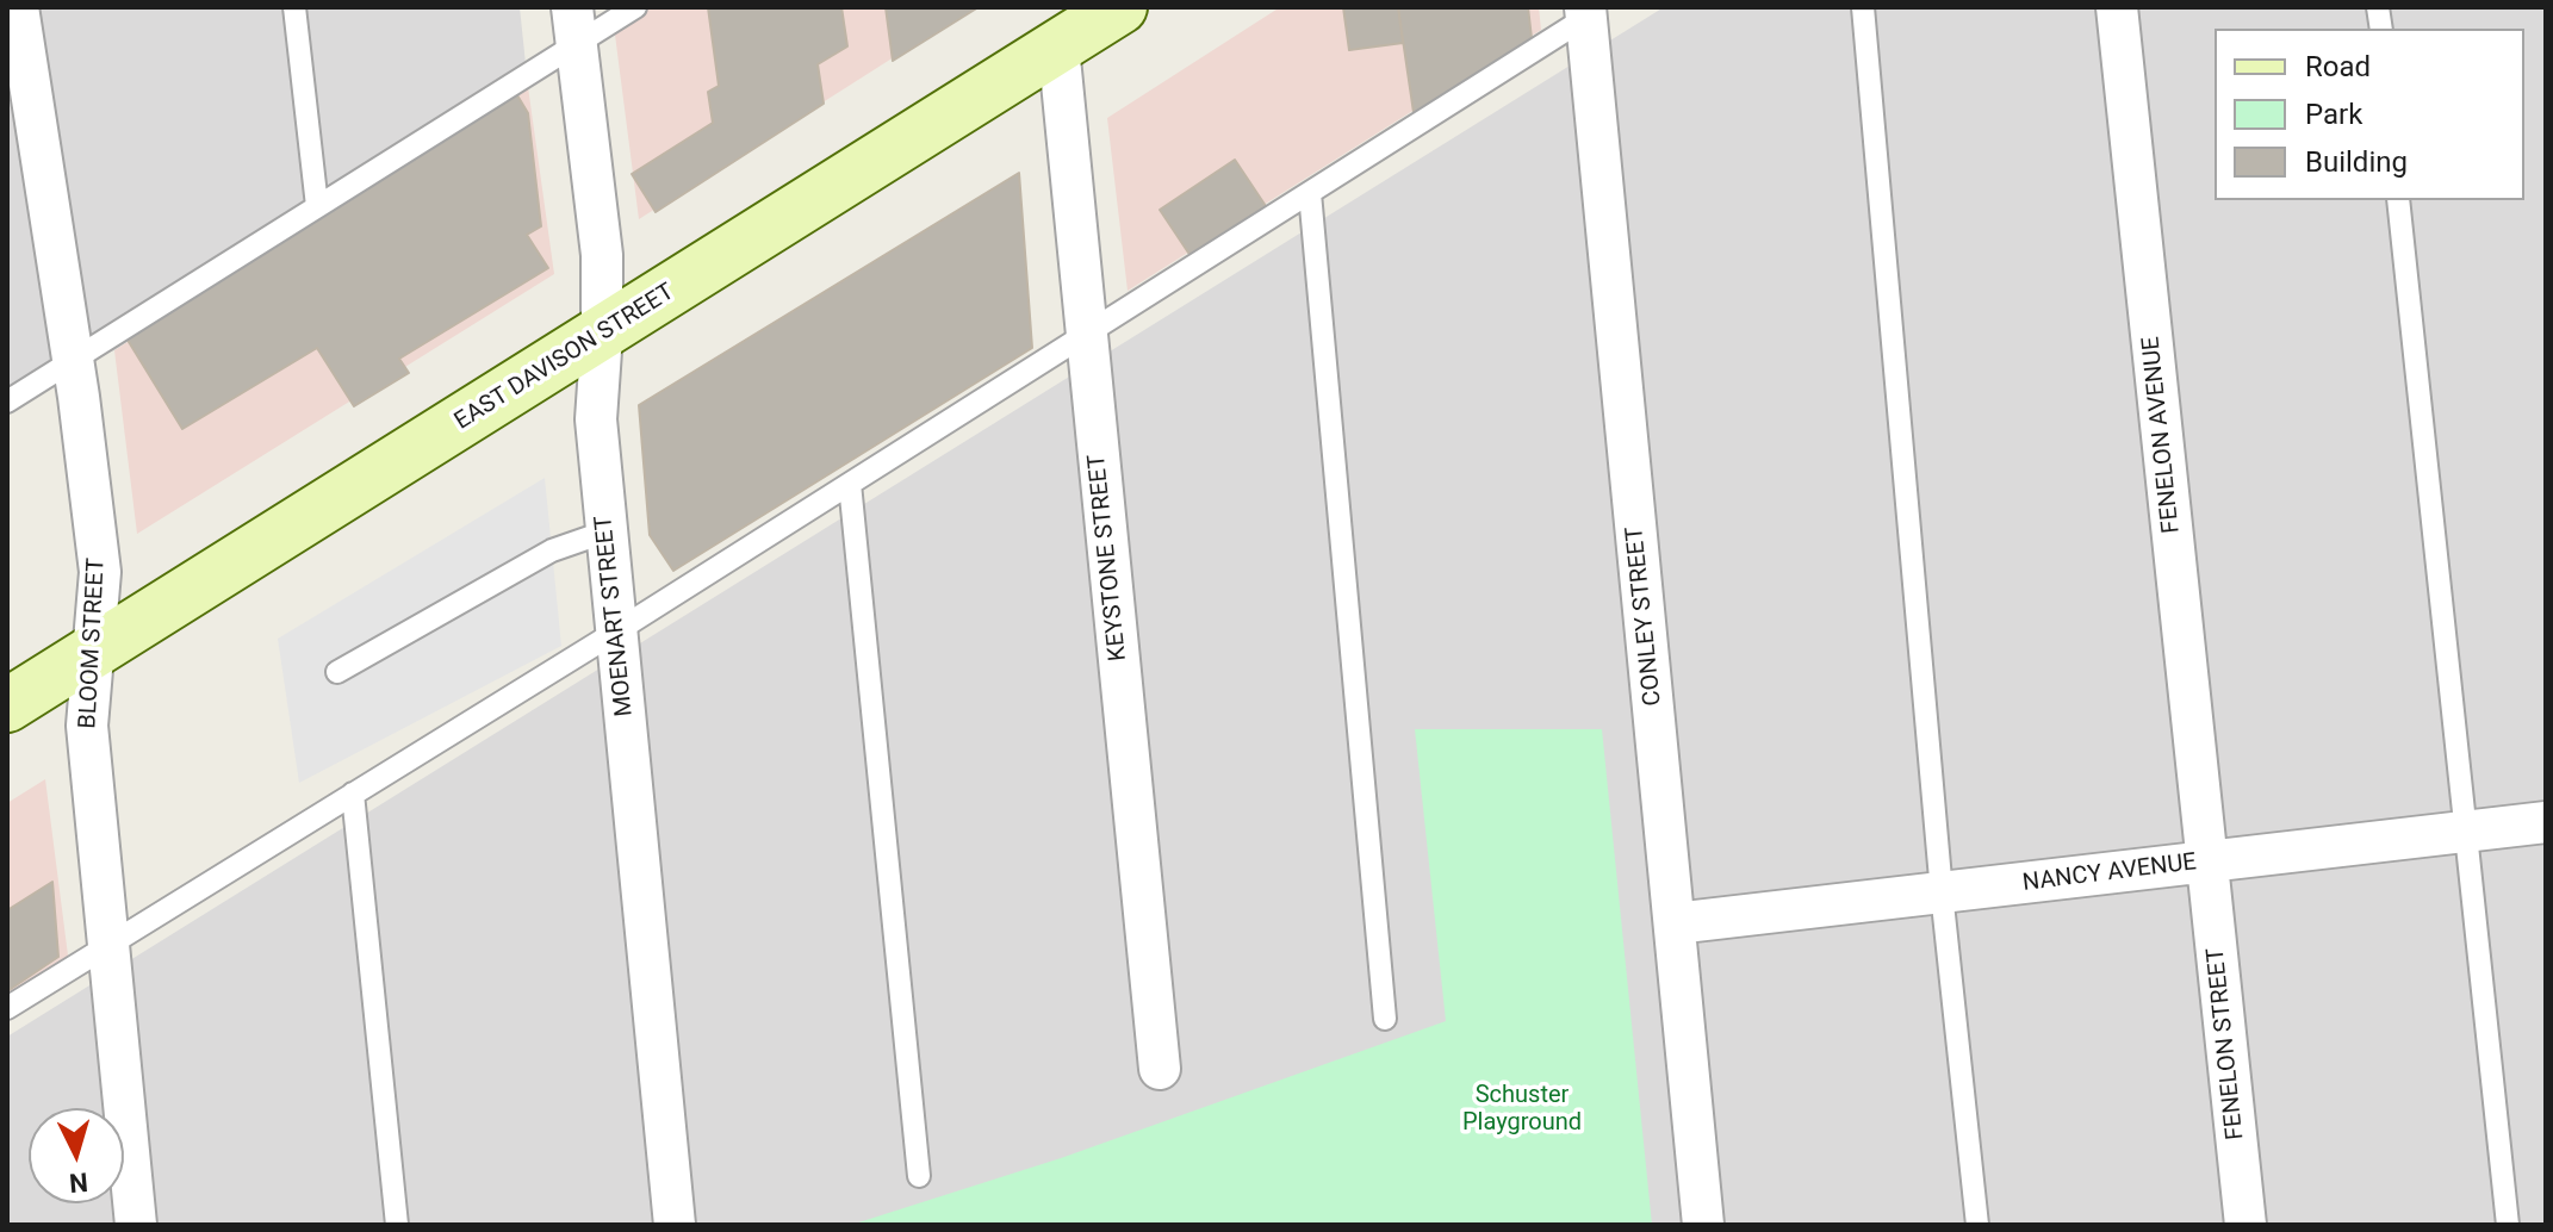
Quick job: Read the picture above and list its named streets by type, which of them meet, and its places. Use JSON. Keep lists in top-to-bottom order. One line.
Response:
{"streets":{"main road":["EAST DAVISON STREET"],"street":["FENELON AVENUE","KEYSTONE STREET","MOENART STREET","CONLEY STREET","BLOOM STREET","NANCY AVENUE","FENELON STREET"]},"crossings":[["EAST DAVISON STREET","KEYSTONE STREET"],["EAST DAVISON STREET","MOENART STREET"],["EAST DAVISON STREET","BLOOM STREET"],["FENELON AVENUE","NANCY AVENUE"],["FENELON AVENUE","FENELON STREET"],["CONLEY STREET","NANCY AVENUE"],["NANCY AVENUE","FENELON STREET"]],"parks":["Schuster Playground"],"legend":["Road","Park","Building"],"north":"bottom"}
